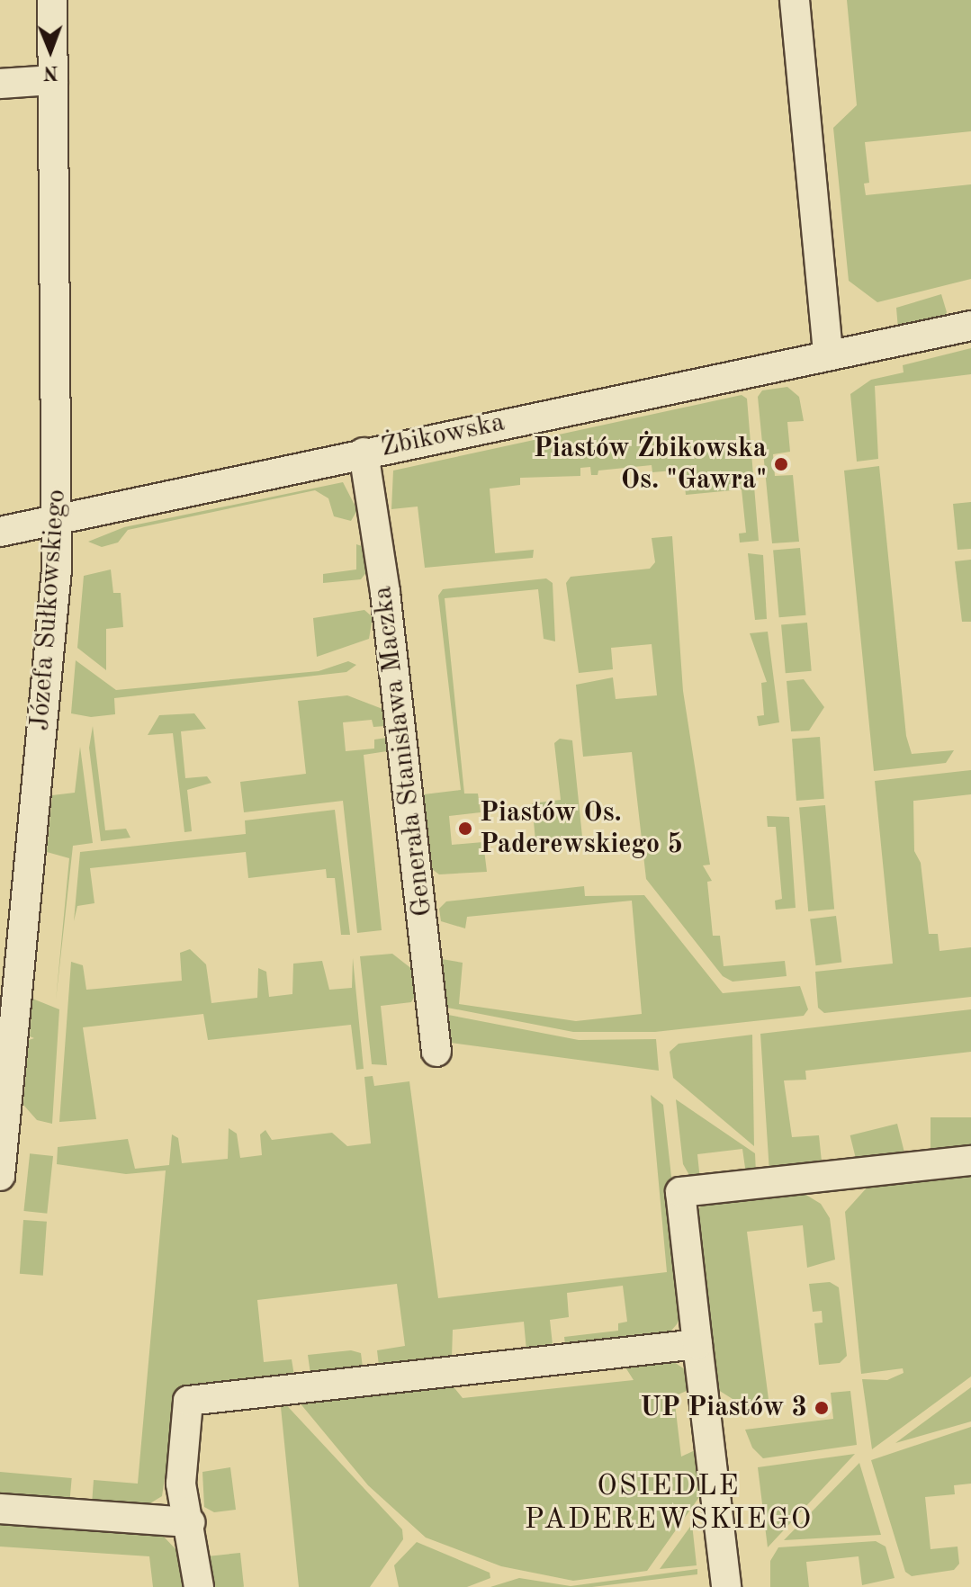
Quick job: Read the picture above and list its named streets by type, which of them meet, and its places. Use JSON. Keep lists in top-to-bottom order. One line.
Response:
{"streets":{"street":["Żbikowska","Józefa Sułkowskiego","Generała Stanisława Maczka"]},"crossings":[["Żbikowska","Józefa Sułkowskiego"],["Żbikowska","Generała Stanisława Maczka"]],"districts":["OSIEDLE PADEREWSKIEGO"],"places":["Piastów Żbikowska Os. \"Gawra\"","Piastów Os. Paderewskiego 5","UP Piastów 3"],"north":"bottom"}
